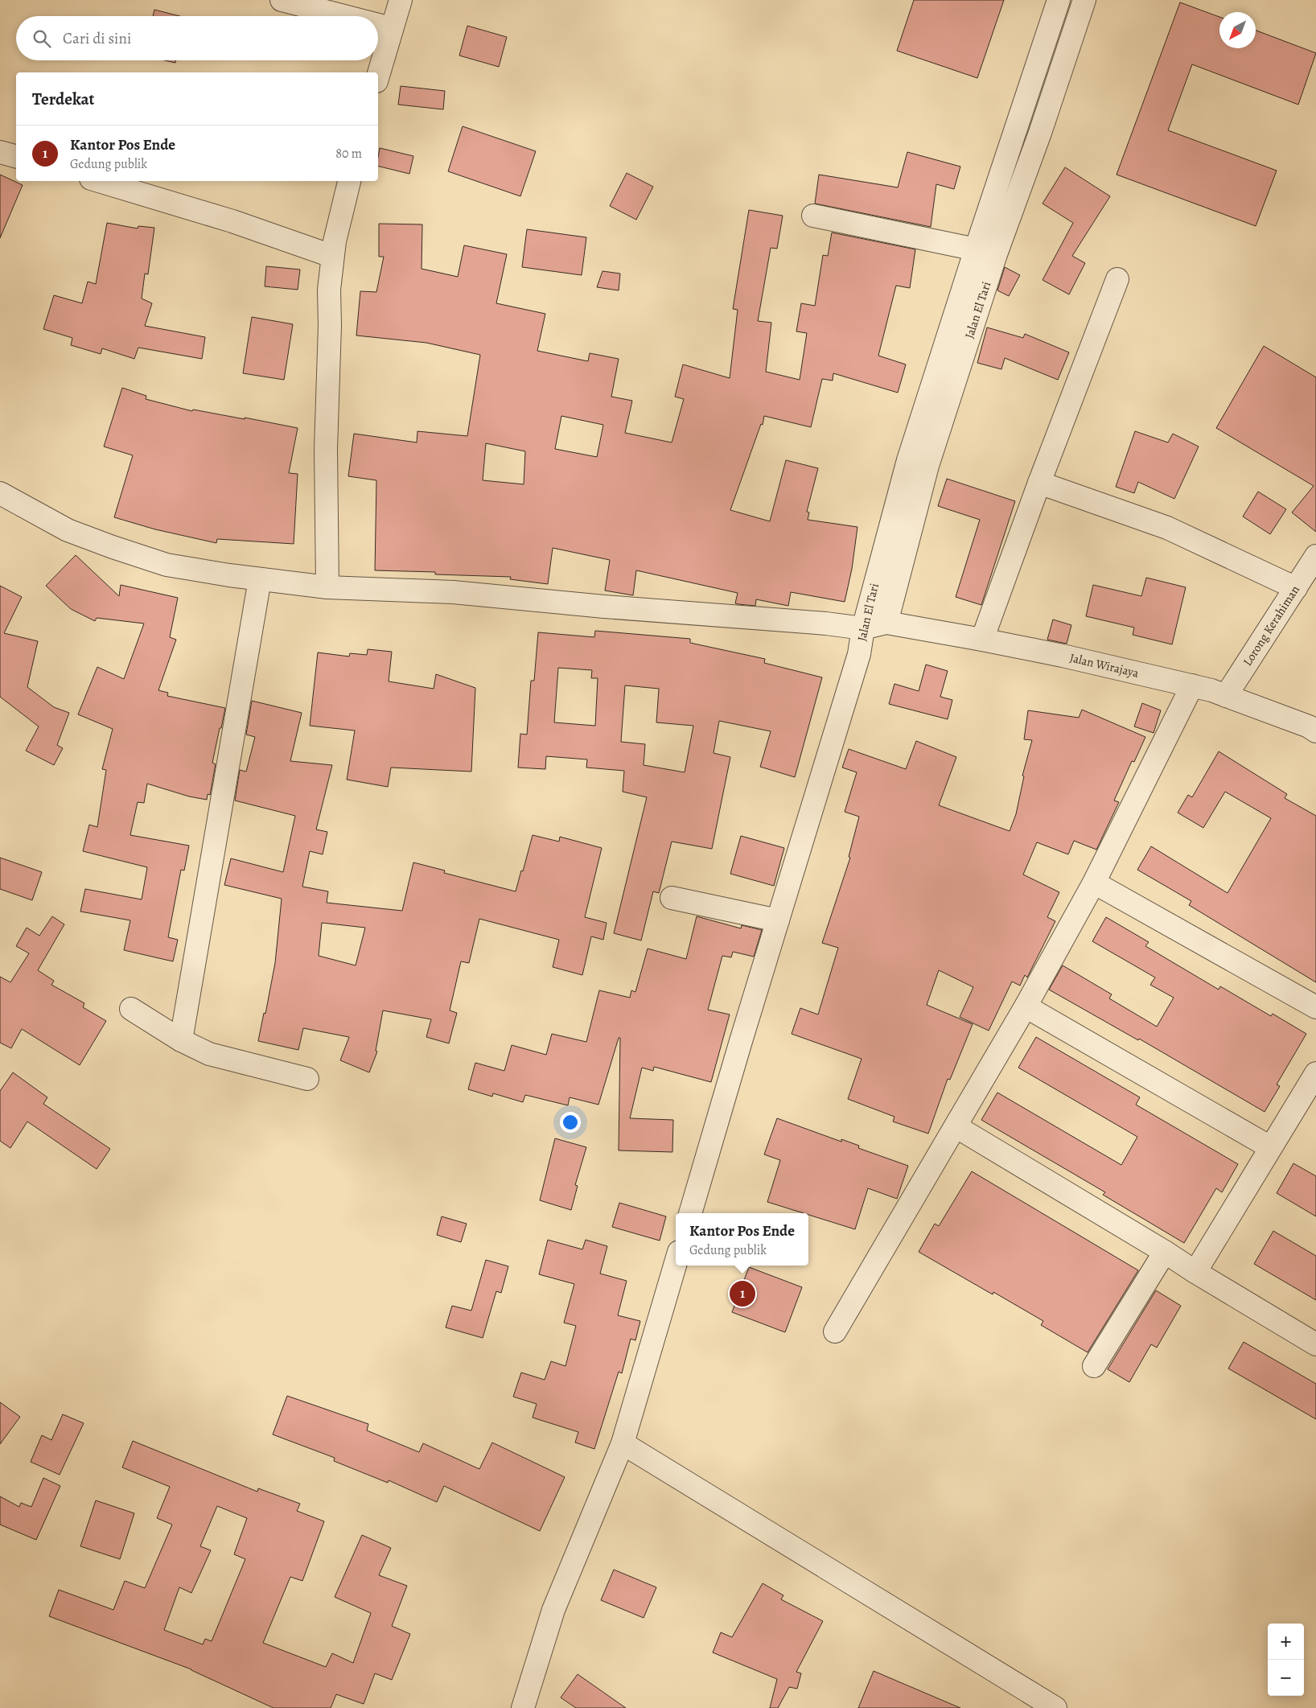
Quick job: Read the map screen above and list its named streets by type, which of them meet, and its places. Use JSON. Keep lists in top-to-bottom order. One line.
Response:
{"streets":{"street":["Jalan El Tari","Lorong Kerahiman","Jalan Wirajaya"]},"crossings":[["Jalan El Tari","Jalan Wirajaya"],["Lorong Kerahiman","Jalan Wirajaya"]],"north":"bottom left","page":{"search":"Cari di sini","heading":"Terdekat","list":[{"mark":"1","name":"Kantor Pos Ende","note":"Gedung publik","value":"80 m"}],"popup":["Kantor Pos Ende","Gedung publik"],"pins":"1","map_buttons":["+","−"]}}
